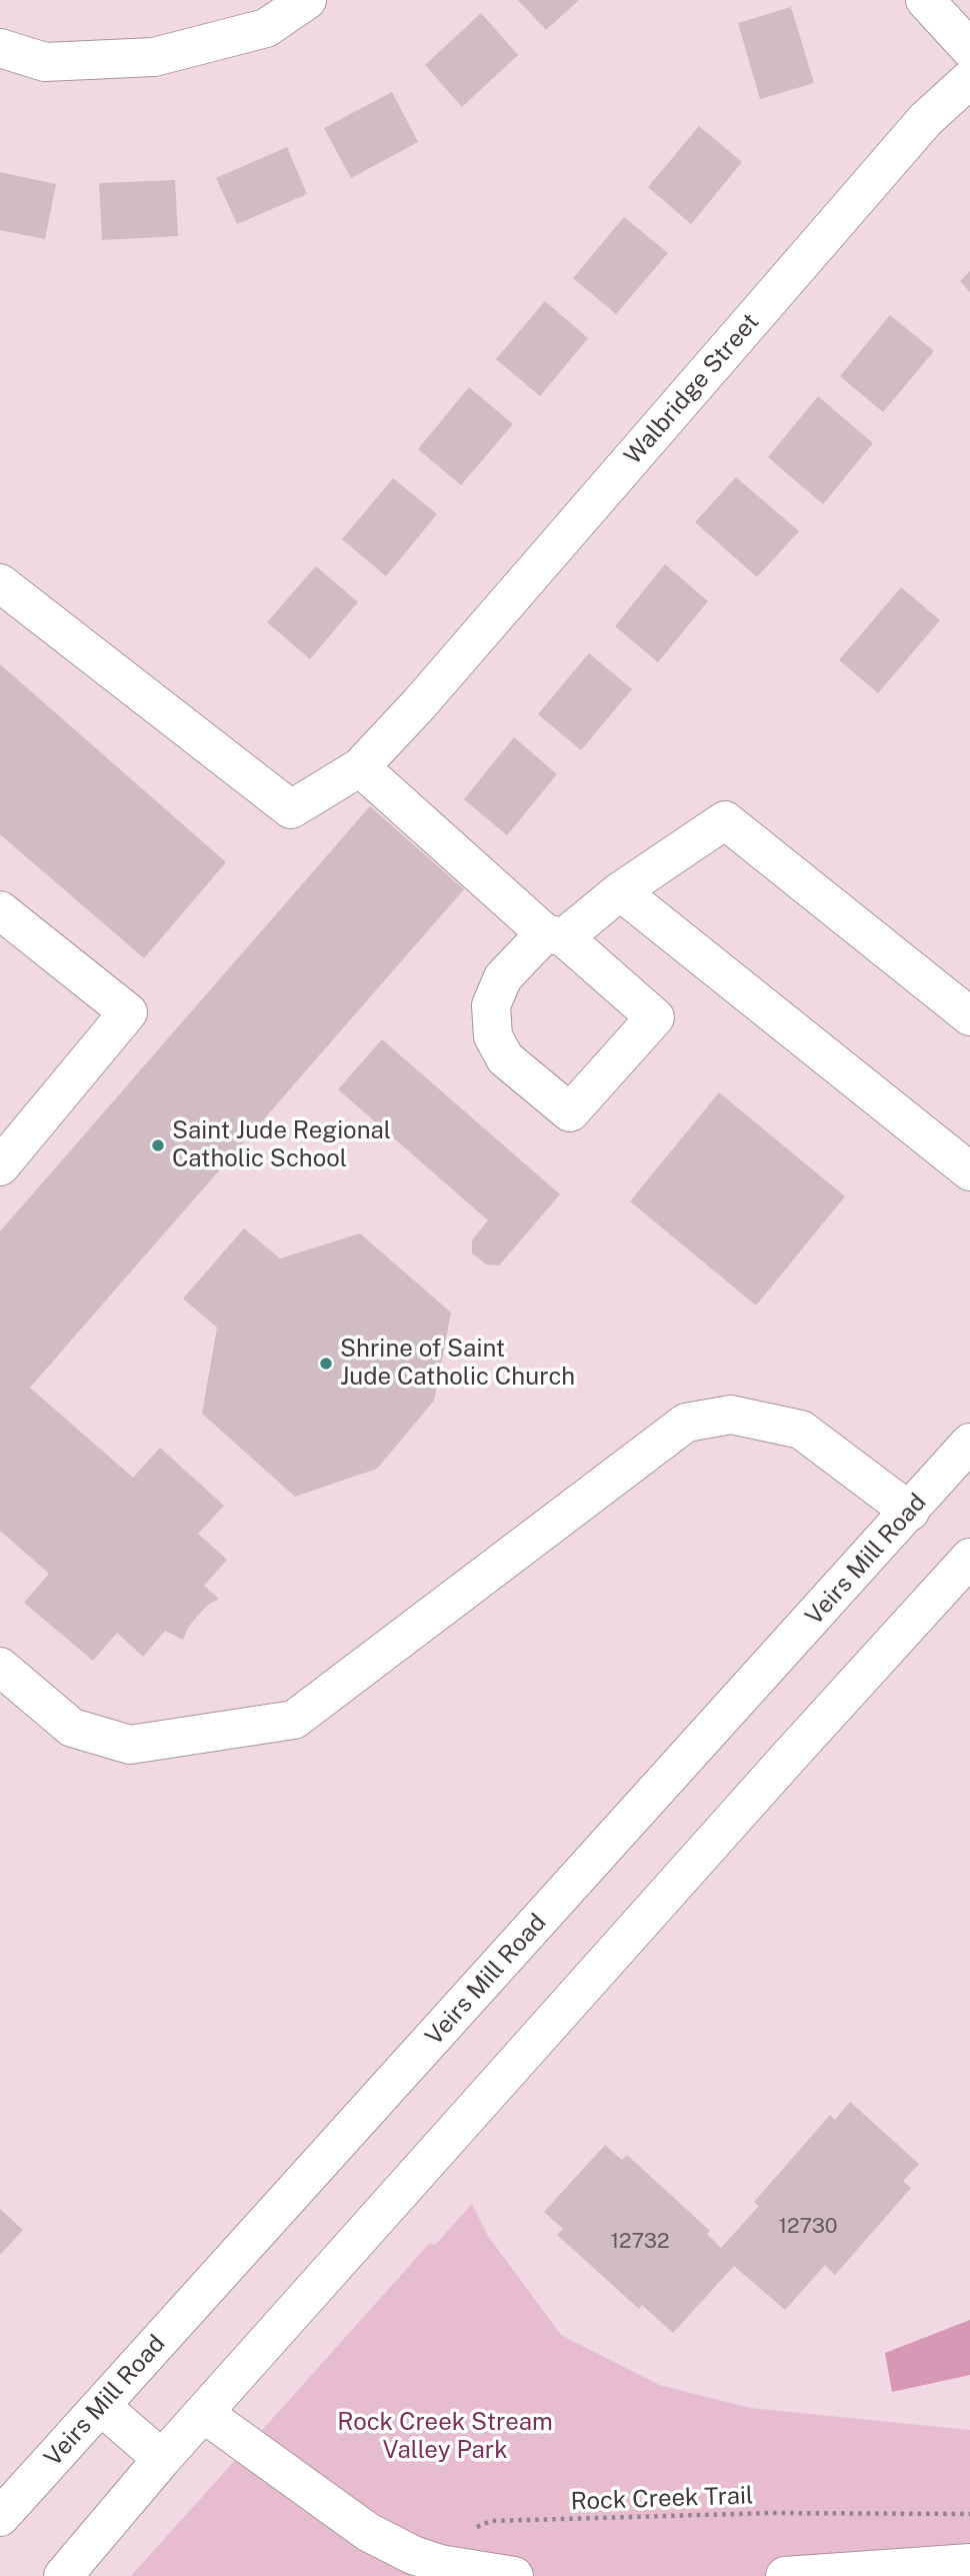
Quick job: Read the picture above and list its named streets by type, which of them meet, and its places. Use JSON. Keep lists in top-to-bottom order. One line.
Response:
{"streets":{"main road":["Walbridge Street","Veirs Mill Road"],"path":["Rock Creek Trail"]},"parks":["Rock Creek Stream Valley Park"],"places":["Saint Jude Regional Catholic School","Shrine of Saint Jude Catholic Church"],"house_numbers":["12730","12732"]}
